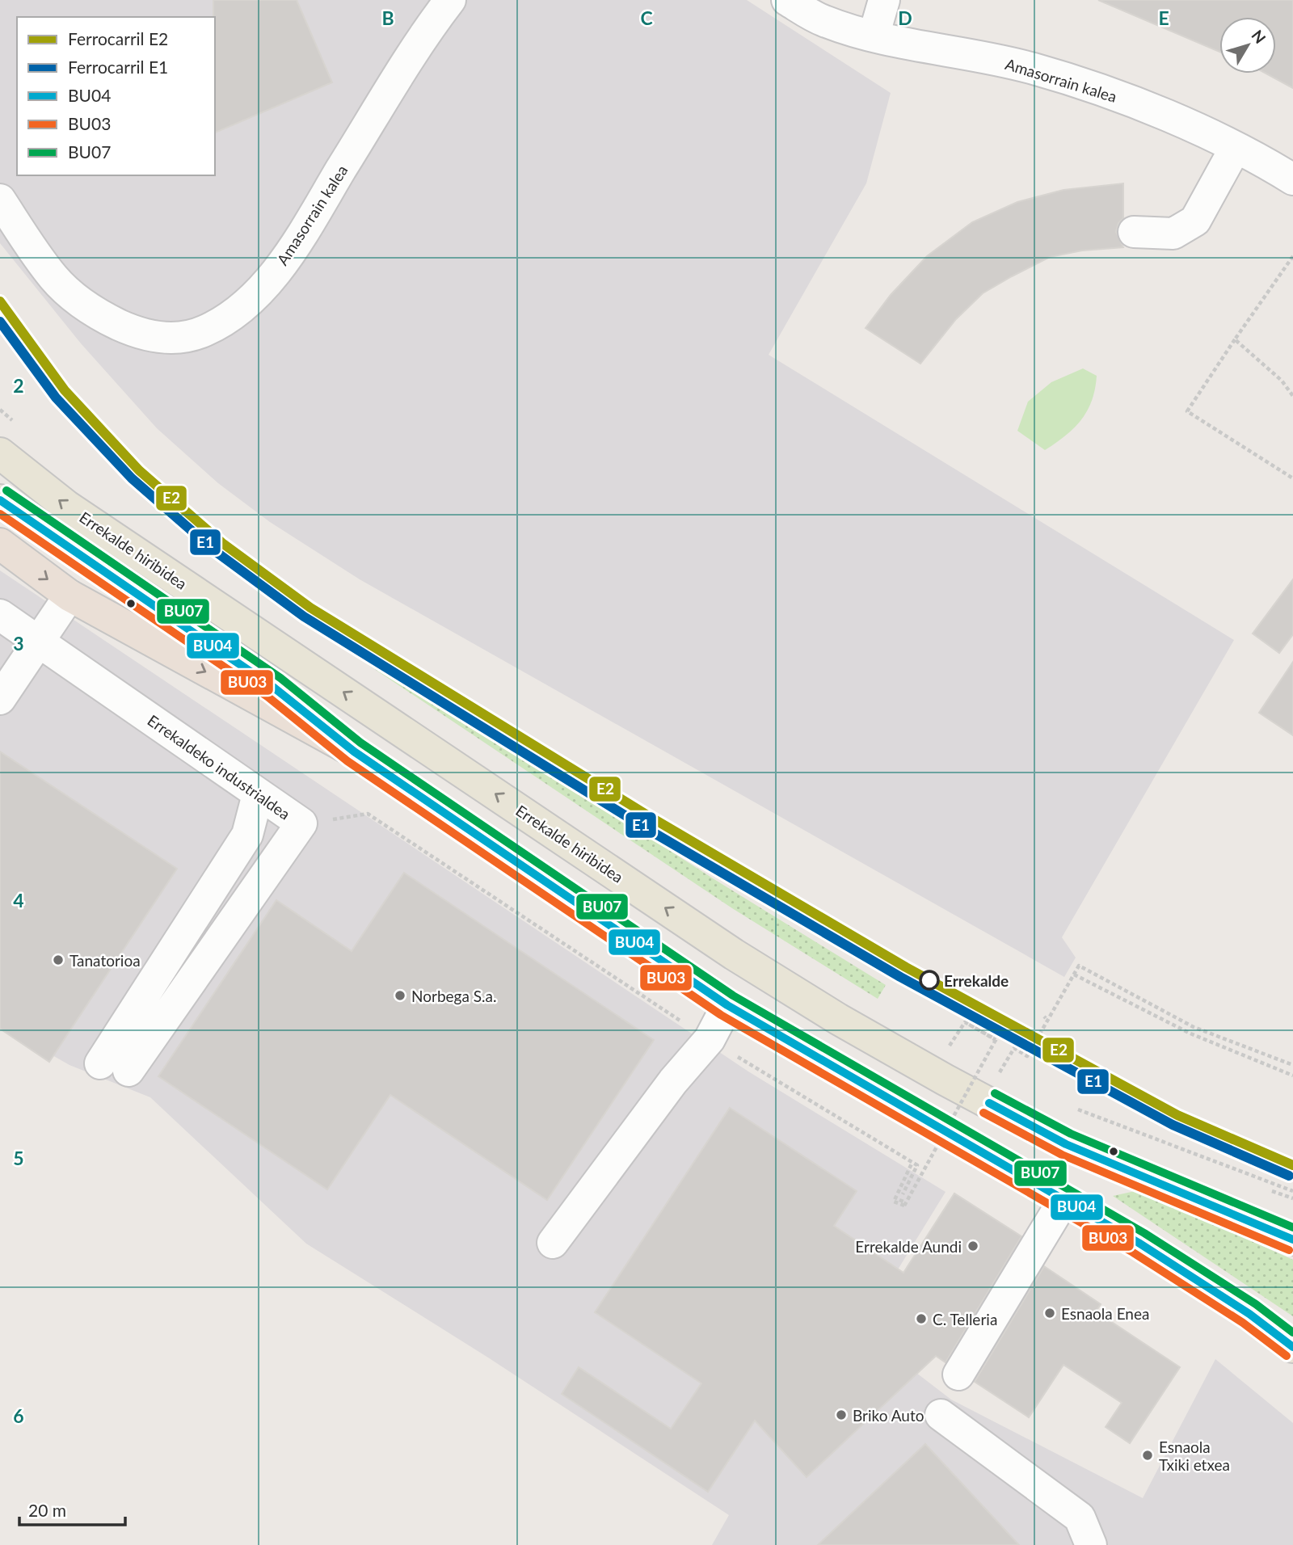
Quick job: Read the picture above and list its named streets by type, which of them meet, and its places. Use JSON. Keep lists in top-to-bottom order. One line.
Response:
{"streets":{"main road":["Errekalde hiribidea"],"street":["Amasorrain kalea","Errekaldeko industrialdea"]},"places":["Tanatorioa","Errekalde","Norbega S.a.","Errekalde Aundi","Esnaola Enea","C. Telleria","Briko Auto","Esnaola Txiki etxea"],"lines":["rail line E2","rail line E1","transit line BU07","transit line BU04","transit line BU03"],"legend":["Ferrocarril E2","Ferrocarril E1","BU04","BU03","BU07"],"scale_bar":"20 m","north":"top right","grid":{"columns":["B","C","D","E"],"rows":["2","3","4","5","6"]}}
